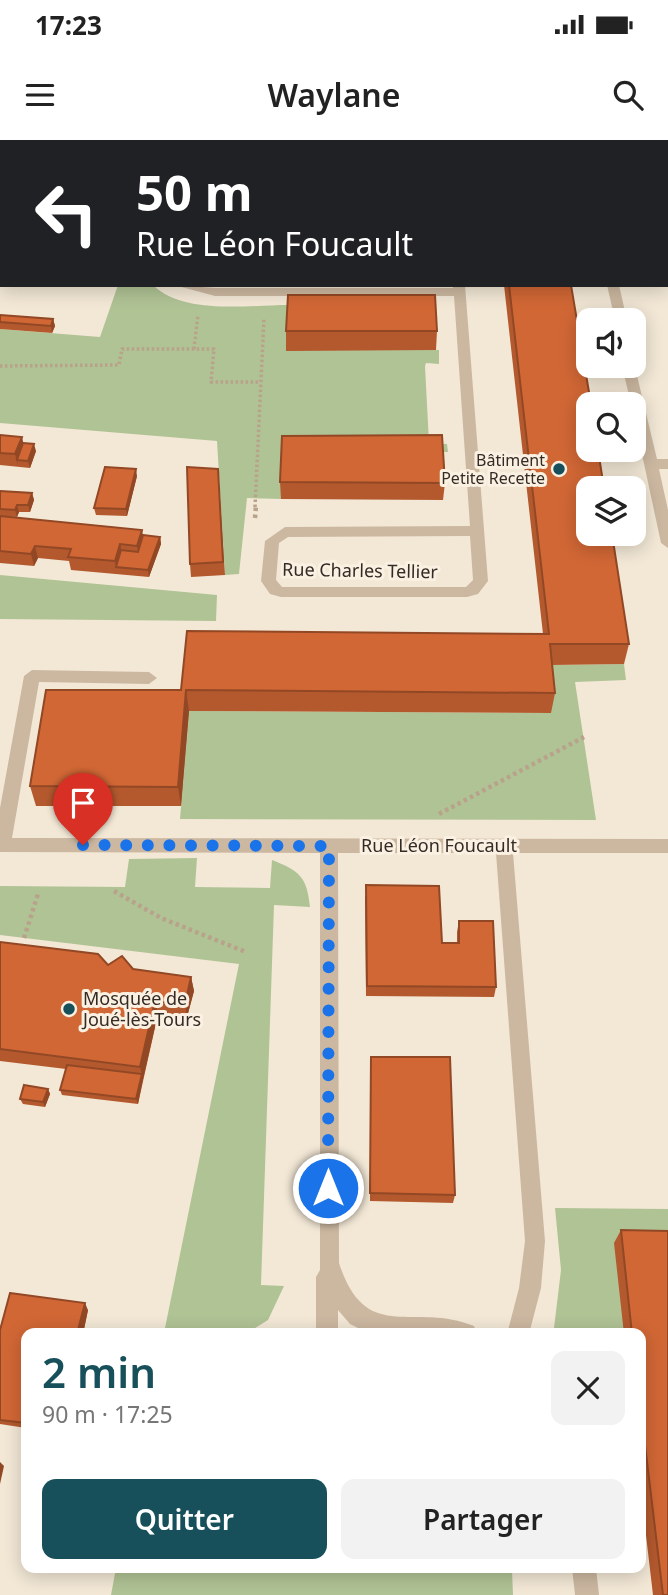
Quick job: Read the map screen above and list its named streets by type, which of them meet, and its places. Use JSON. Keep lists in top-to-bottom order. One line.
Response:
{"streets":{"street":["Rue Charles Tellier","Rue Léon Foucault"]},"places":["Bâtiment Petite Recette","Mosquée de Joué-lès-Tours"],"page":{"status":"17:23","header":"Waylane","turn":["50 m","Rue Léon Foucault"],"heading":["2 min","90 m · 17:25"],"buttons":["Quitter","Partager"]}}
